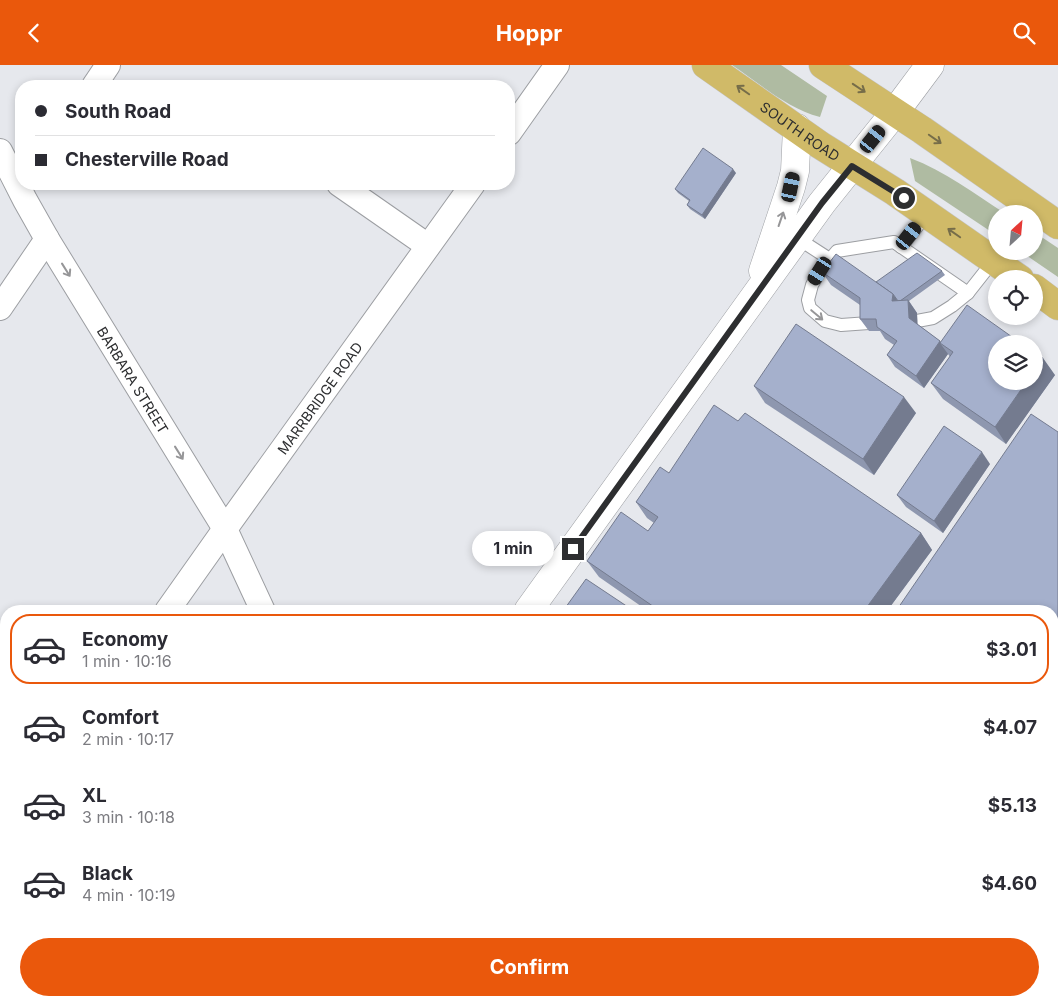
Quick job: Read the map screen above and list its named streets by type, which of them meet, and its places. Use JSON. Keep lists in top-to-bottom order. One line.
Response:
{"streets":{"highway":["SOUTH ROAD"],"street":["BARBARA STREET","MARRBRIDGE ROAD"]},"crossings":[["BARBARA STREET","MARRBRIDGE ROAD"]],"one_way":["BARBARA STREET"],"north":"top right","page":{"header":"Hoppr","banner":["South Road","Chesterville Road"],"bubble":"1 min","list":[{"name":"Economy","note":"1 min · 10:16","value":"$3.01"},{"name":"Comfort","note":"2 min · 10:17","value":"$4.07"},{"name":"XL","note":"3 min · 10:18","value":"$5.13"},{"name":"Black","note":"4 min · 10:19","value":"$4.60"}],"buttons":"Confirm"}}
